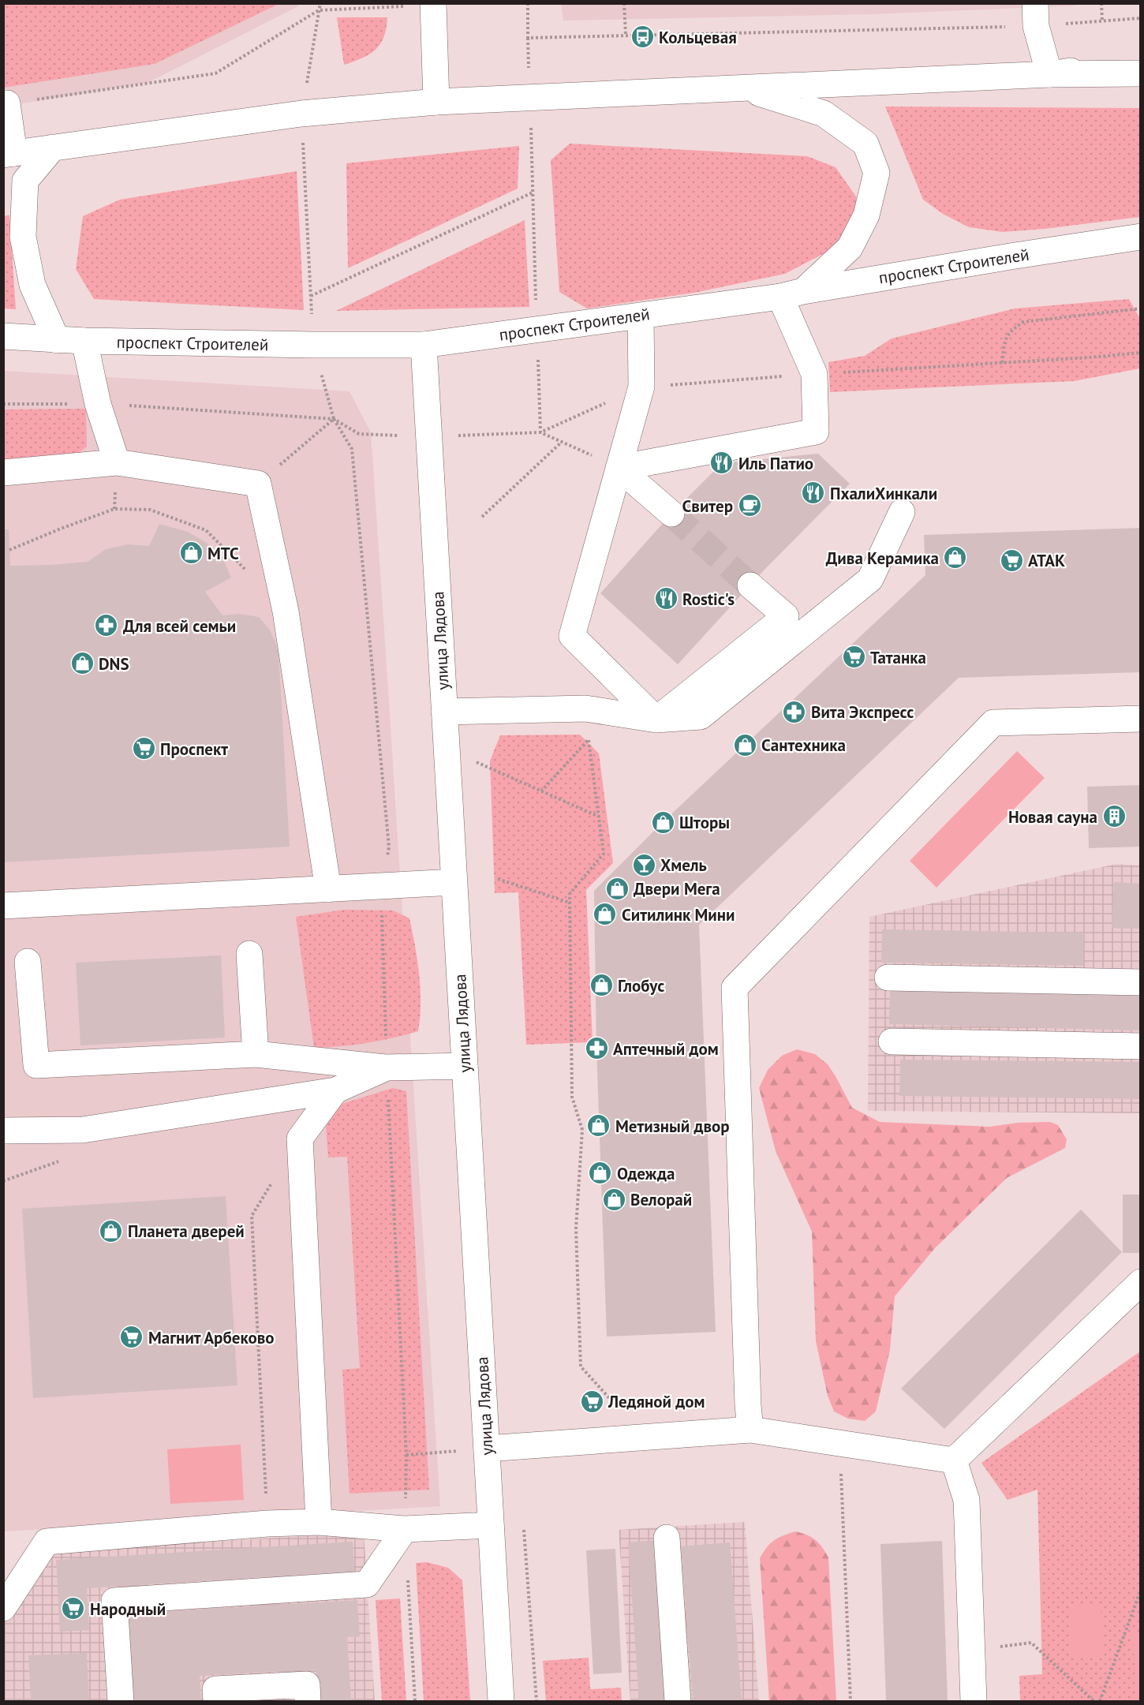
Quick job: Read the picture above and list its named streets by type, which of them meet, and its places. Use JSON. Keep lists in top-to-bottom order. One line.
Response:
{"streets":{"main road":["проспект Строителей","улица Лядова"]},"crossings":[["проспект Строителей","улица Лядова"]],"places":{"bus stop":["Кольцевая"],"restaurant":["Иль Патио","ПхалиХинкали","Rostic's"],"cafe":["Свитер"],"shop":["МТС","Дива Керамика","DNS","Сантехника","Шторы","Двери Мега","Ситилинк Мини","Глобус","Метизный двор","Одежда","Велорай","Планета дверей"],"supermarket":["АТАК","Татанка","Проспект","Магнит Арбеково","Ледяной дом","Народный"],"pharmacy":["Для всей семьи","Вита Экспресс","Аптечный дом"],"building":["Новая сауна"],"bar":["Хмель"]}}
